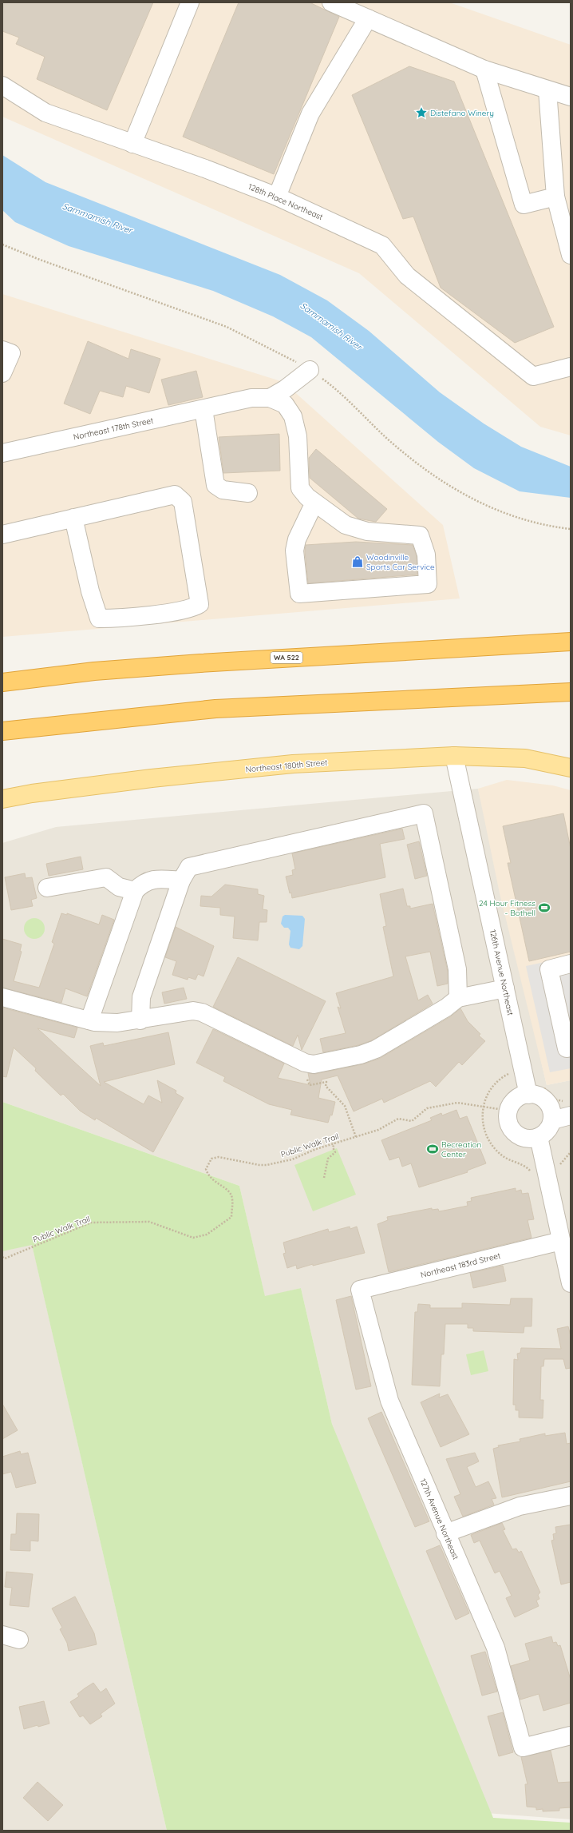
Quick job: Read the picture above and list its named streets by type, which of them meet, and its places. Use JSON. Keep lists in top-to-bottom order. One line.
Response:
{"streets":{"highway":["WA 522"],"main road":["Northeast 180th Street"],"street":["128th Place Northeast","Northeast 178th Street","126th Avenue Northeast","Northeast 183rd Street","127th Avenue Northeast"],"path":["Public Walk Trail"]},"crossings":[["Northeast 180th Street","126th Avenue Northeast"],["126th Avenue Northeast","Public Walk Trail"],["Northeast 183rd Street","127th Avenue Northeast"]],"water":["Sammamish River"],"places":{"place":["Distefano Winery"],"shop":["Woodinville Sports Car Service"],"sports":["24 Hour Fitness - Bothell","Recreation Center"]}}
